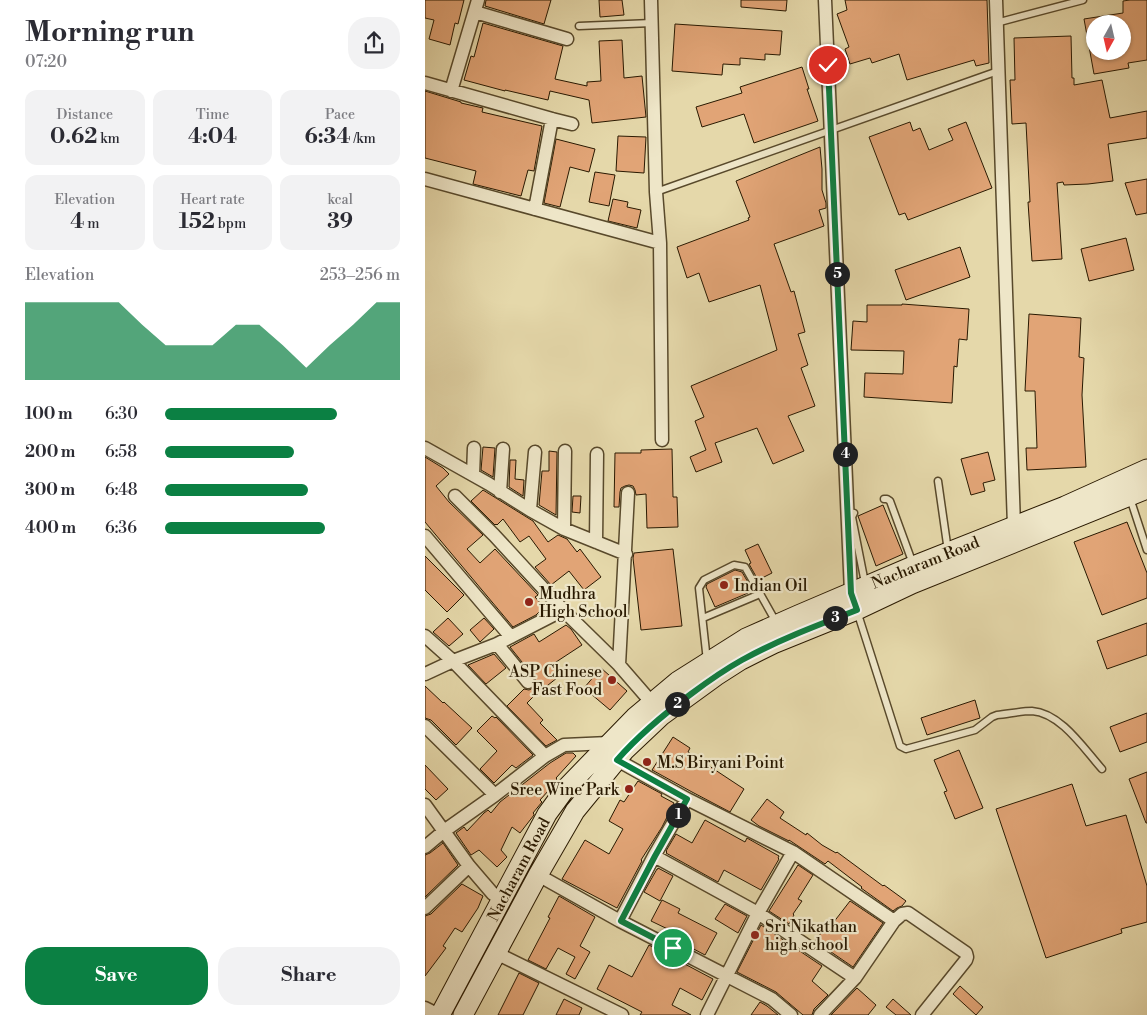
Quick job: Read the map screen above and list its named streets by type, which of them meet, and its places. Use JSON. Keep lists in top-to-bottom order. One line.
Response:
{"streets":{"main road":["Nacharam Road"]},"places":["Indian Oil","Mudhra High School","ASP Chinese Fast Food","M.S Biryani Point","Sree Wine Park","Sri Nikathan high school"],"north":"bottom","page":{"heading":["Morning run","07:20"],"stats":[["Distance","0.62 km"],["Time","4:04"],["Pace","6:34 /km"],["Elevation","4 m"],["Heart rate","152 bpm"],["kcal","39"]],"chart":["Elevation","253–256 m"],"pins":["5","4","3","2","1"],"list":[{"name":"100 m","note":"6:30"},{"name":"200 m","note":"6:58"},{"name":"300 m","note":"6:48"},{"name":"400 m","note":"6:36"}],"buttons":["Save","Share"]}}
